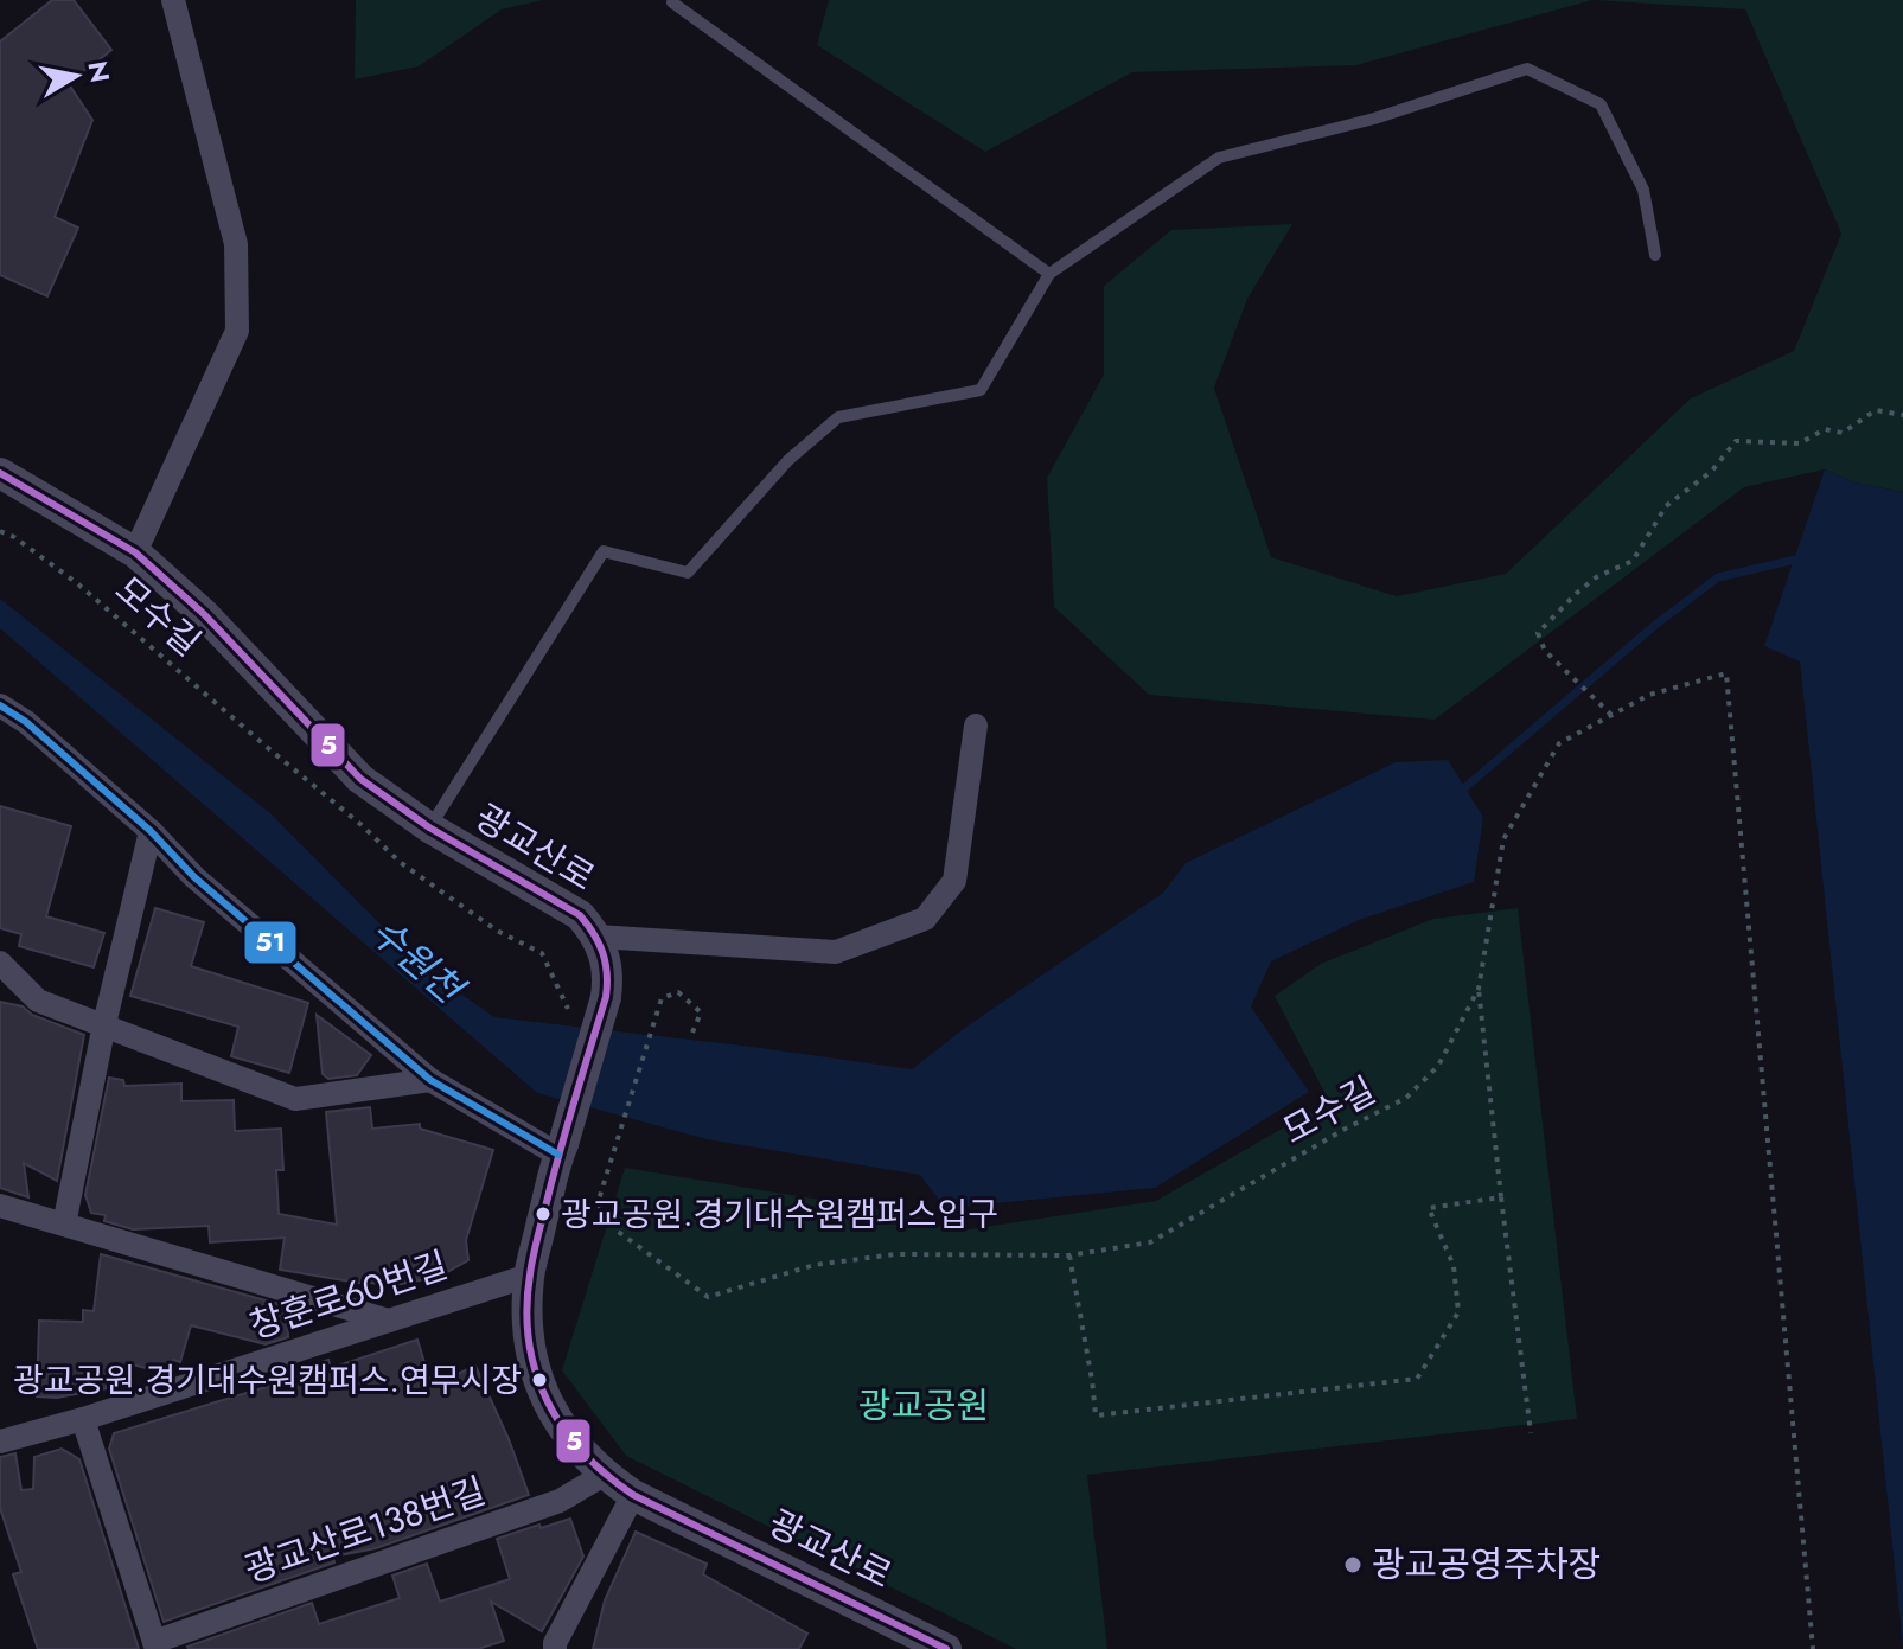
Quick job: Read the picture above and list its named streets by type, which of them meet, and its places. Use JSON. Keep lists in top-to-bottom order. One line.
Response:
{"streets":{"street":["광교산로","창훈로60번길","광교산로138번길"],"path":["모수길"]},"crossings":[["광교산로","창훈로60번길"],["광교산로","광교산로138번길"]],"water":["수원천"],"parks":["광교공원"],"places":["광교공원.경기대수원캠퍼스입구","광교공원.경기대수원캠퍼스.연무시장","광교공영주차장"],"lines":["transit line 5","transit line 51"],"north":"right"}
